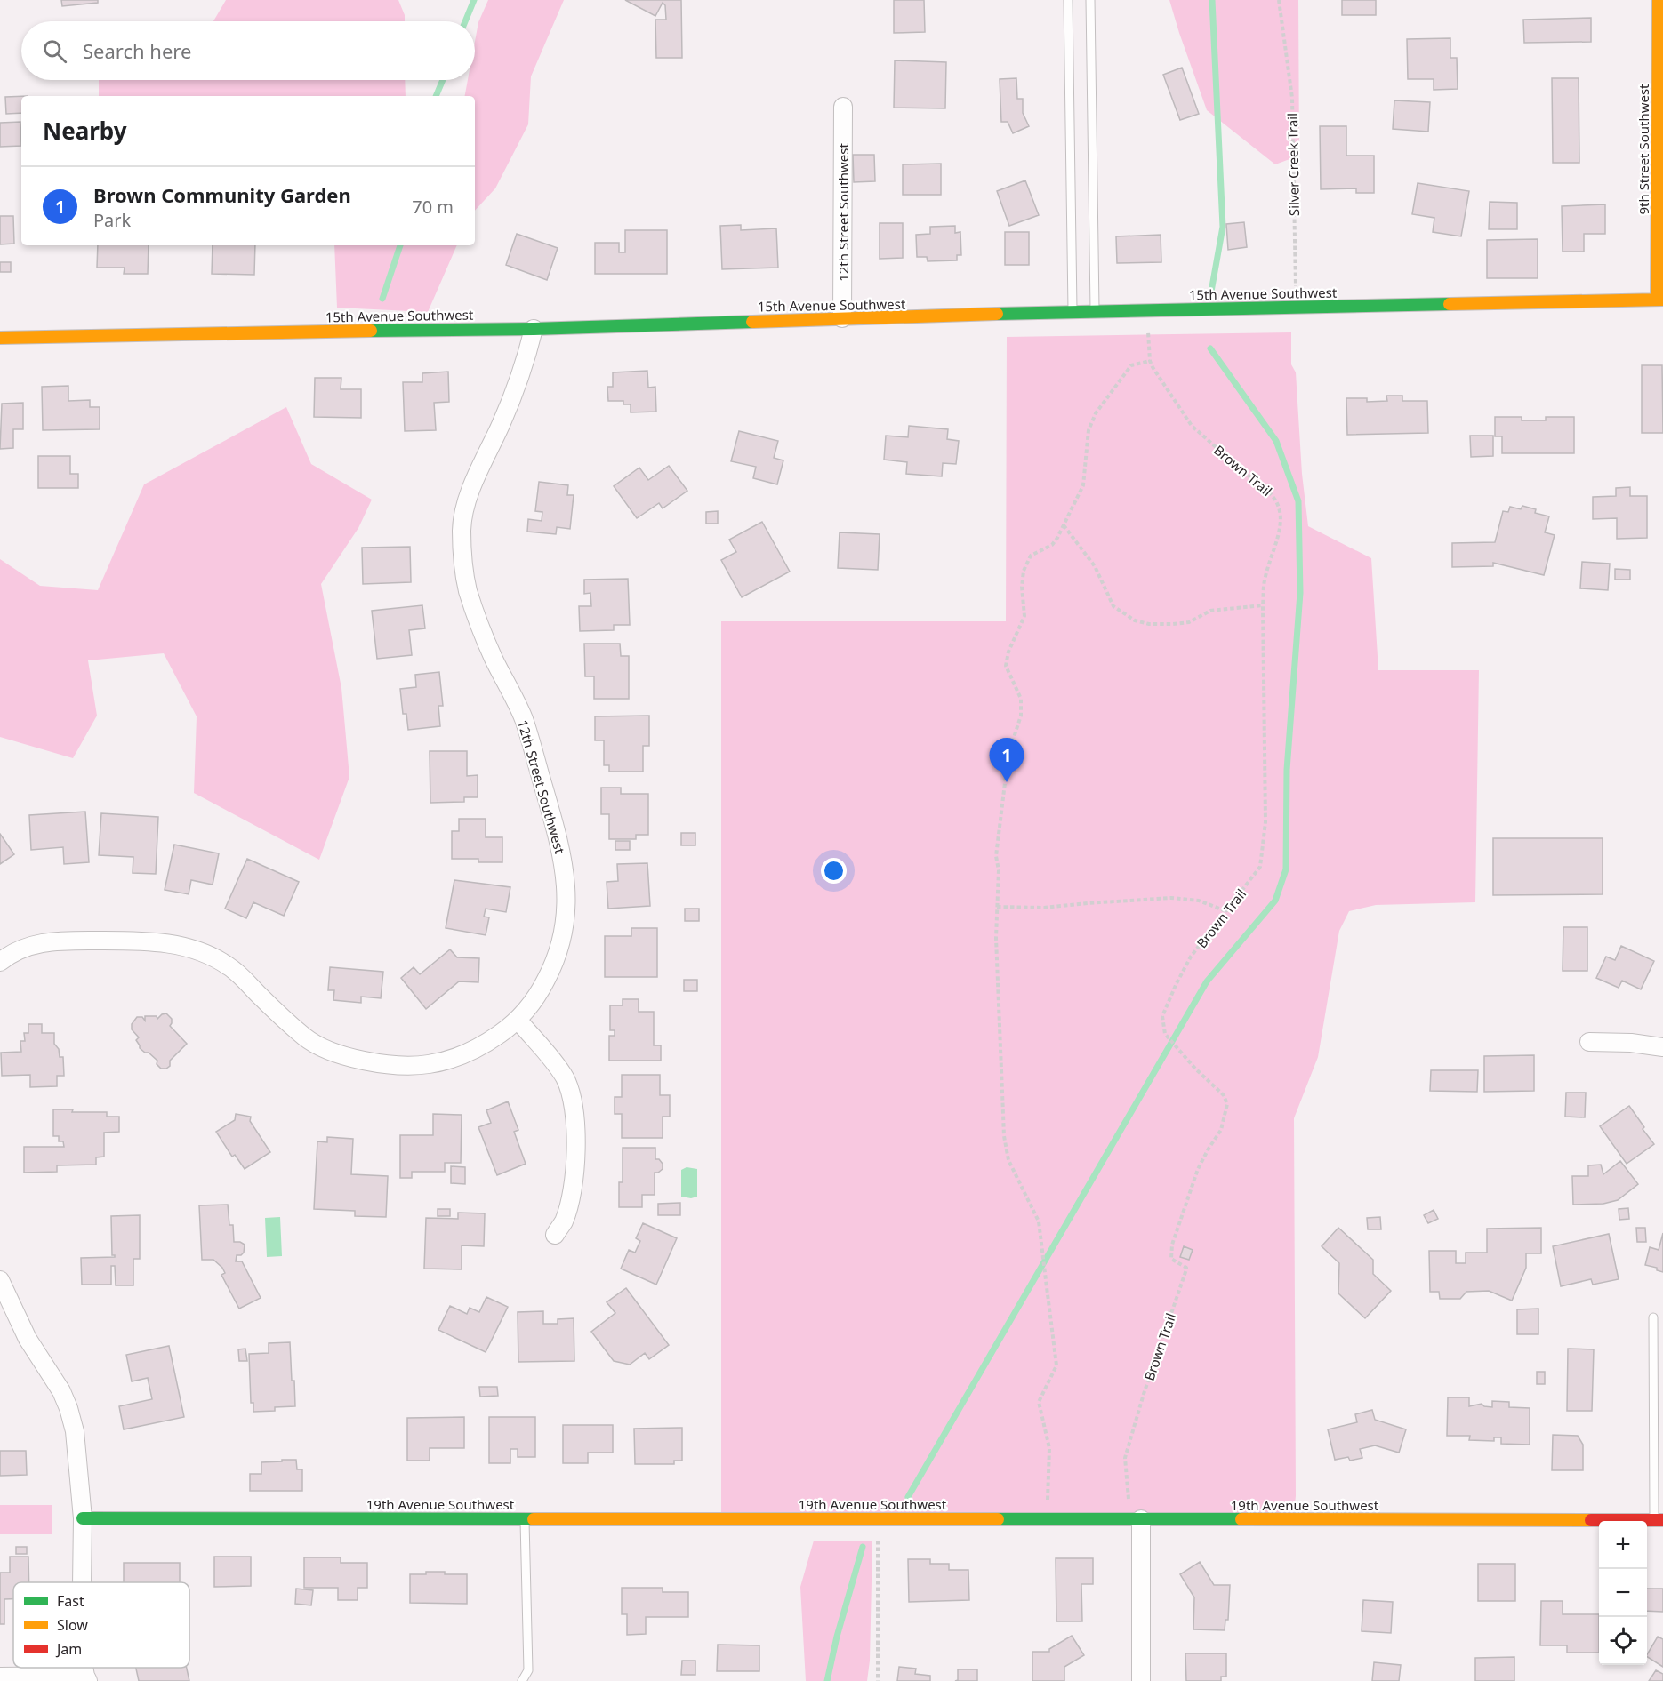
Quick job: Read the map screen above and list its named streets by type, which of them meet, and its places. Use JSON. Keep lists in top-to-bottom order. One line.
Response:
{"streets":{"street":["9th Street Southwest","12th Street Southwest","15th Avenue Southwest","19th Avenue Southwest"],"path":["Silver Creek Trail","Brown Trail"]},"crossings":[["9th Street Southwest","15th Avenue Southwest"],["Silver Creek Trail","15th Avenue Southwest"],["12th Street Southwest","15th Avenue Southwest"]],"legend":["Fast","Slow","Jam"],"page":{"search":"Search here","heading":"Nearby","list":[{"mark":"1","name":"Brown Community Garden","note":"Park","value":"70 m"}],"pins":"1","map_buttons":["+","−"]}}
